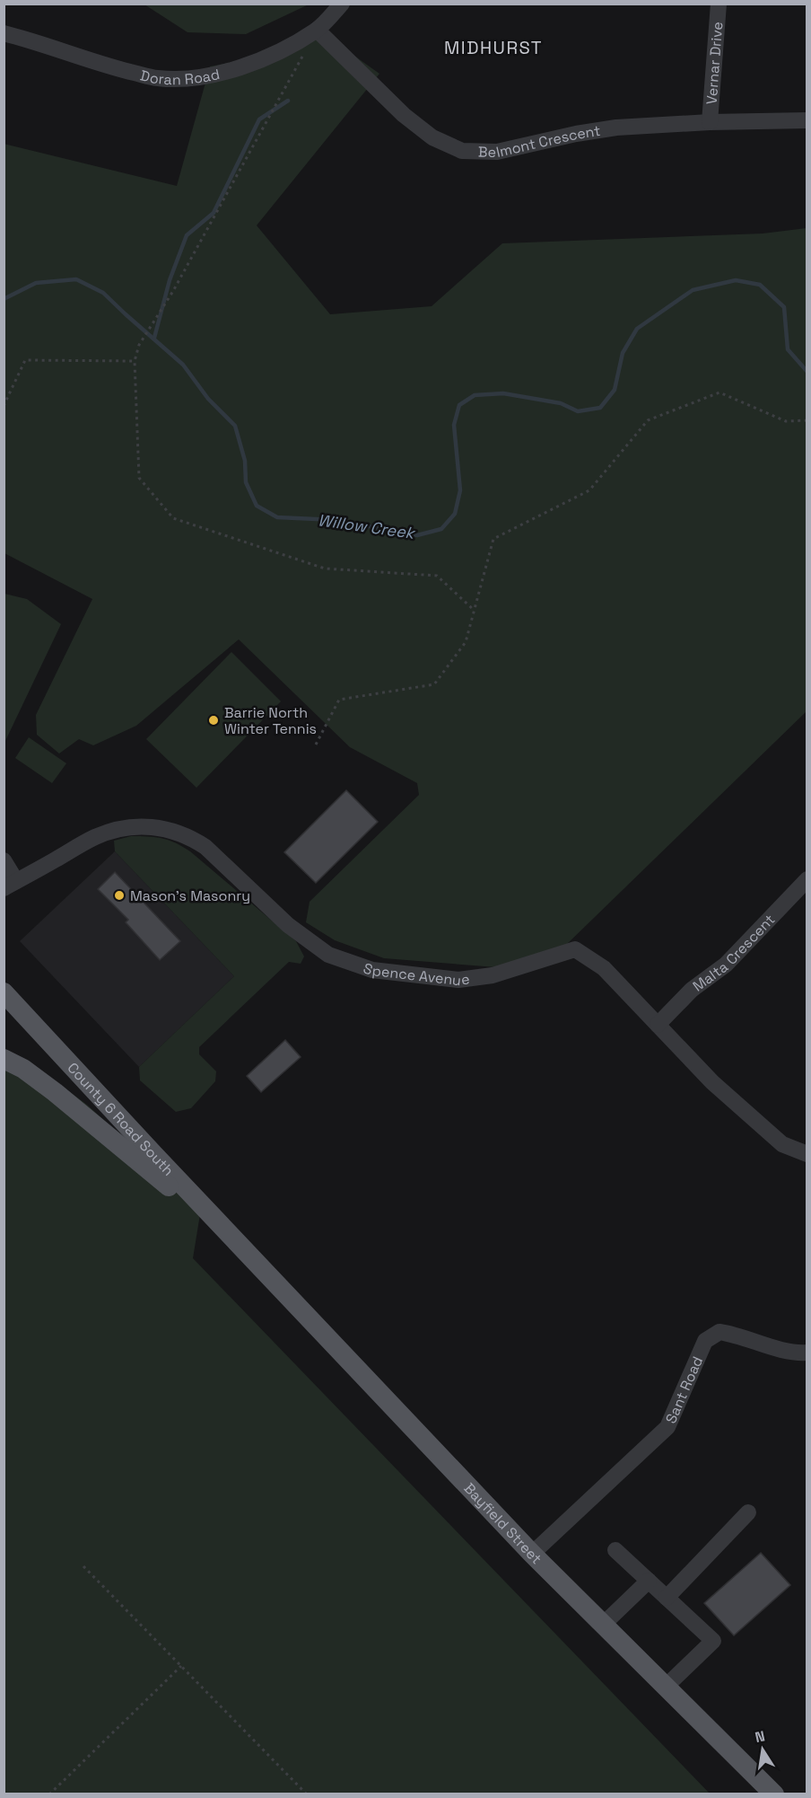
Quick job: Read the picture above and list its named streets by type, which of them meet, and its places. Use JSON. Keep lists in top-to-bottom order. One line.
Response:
{"streets":{"main road":["County 6 Road South","Bayfield Street"],"street":["Vernar Drive","Doran Road","Belmont Crescent","Malta Crescent","Spence Avenue","Sant Road"]},"crossings":[["Vernar Drive","Belmont Crescent"],["Doran Road","Belmont Crescent"],["Malta Crescent","Spence Avenue"],["County 6 Road South","Bayfield Street"],["Sant Road","Bayfield Street"]],"districts":["MIDHURST"],"water":["Willow Creek"],"places":["Barrie North Winter Tennis","Mason's Masonry"],"north":"top"}
